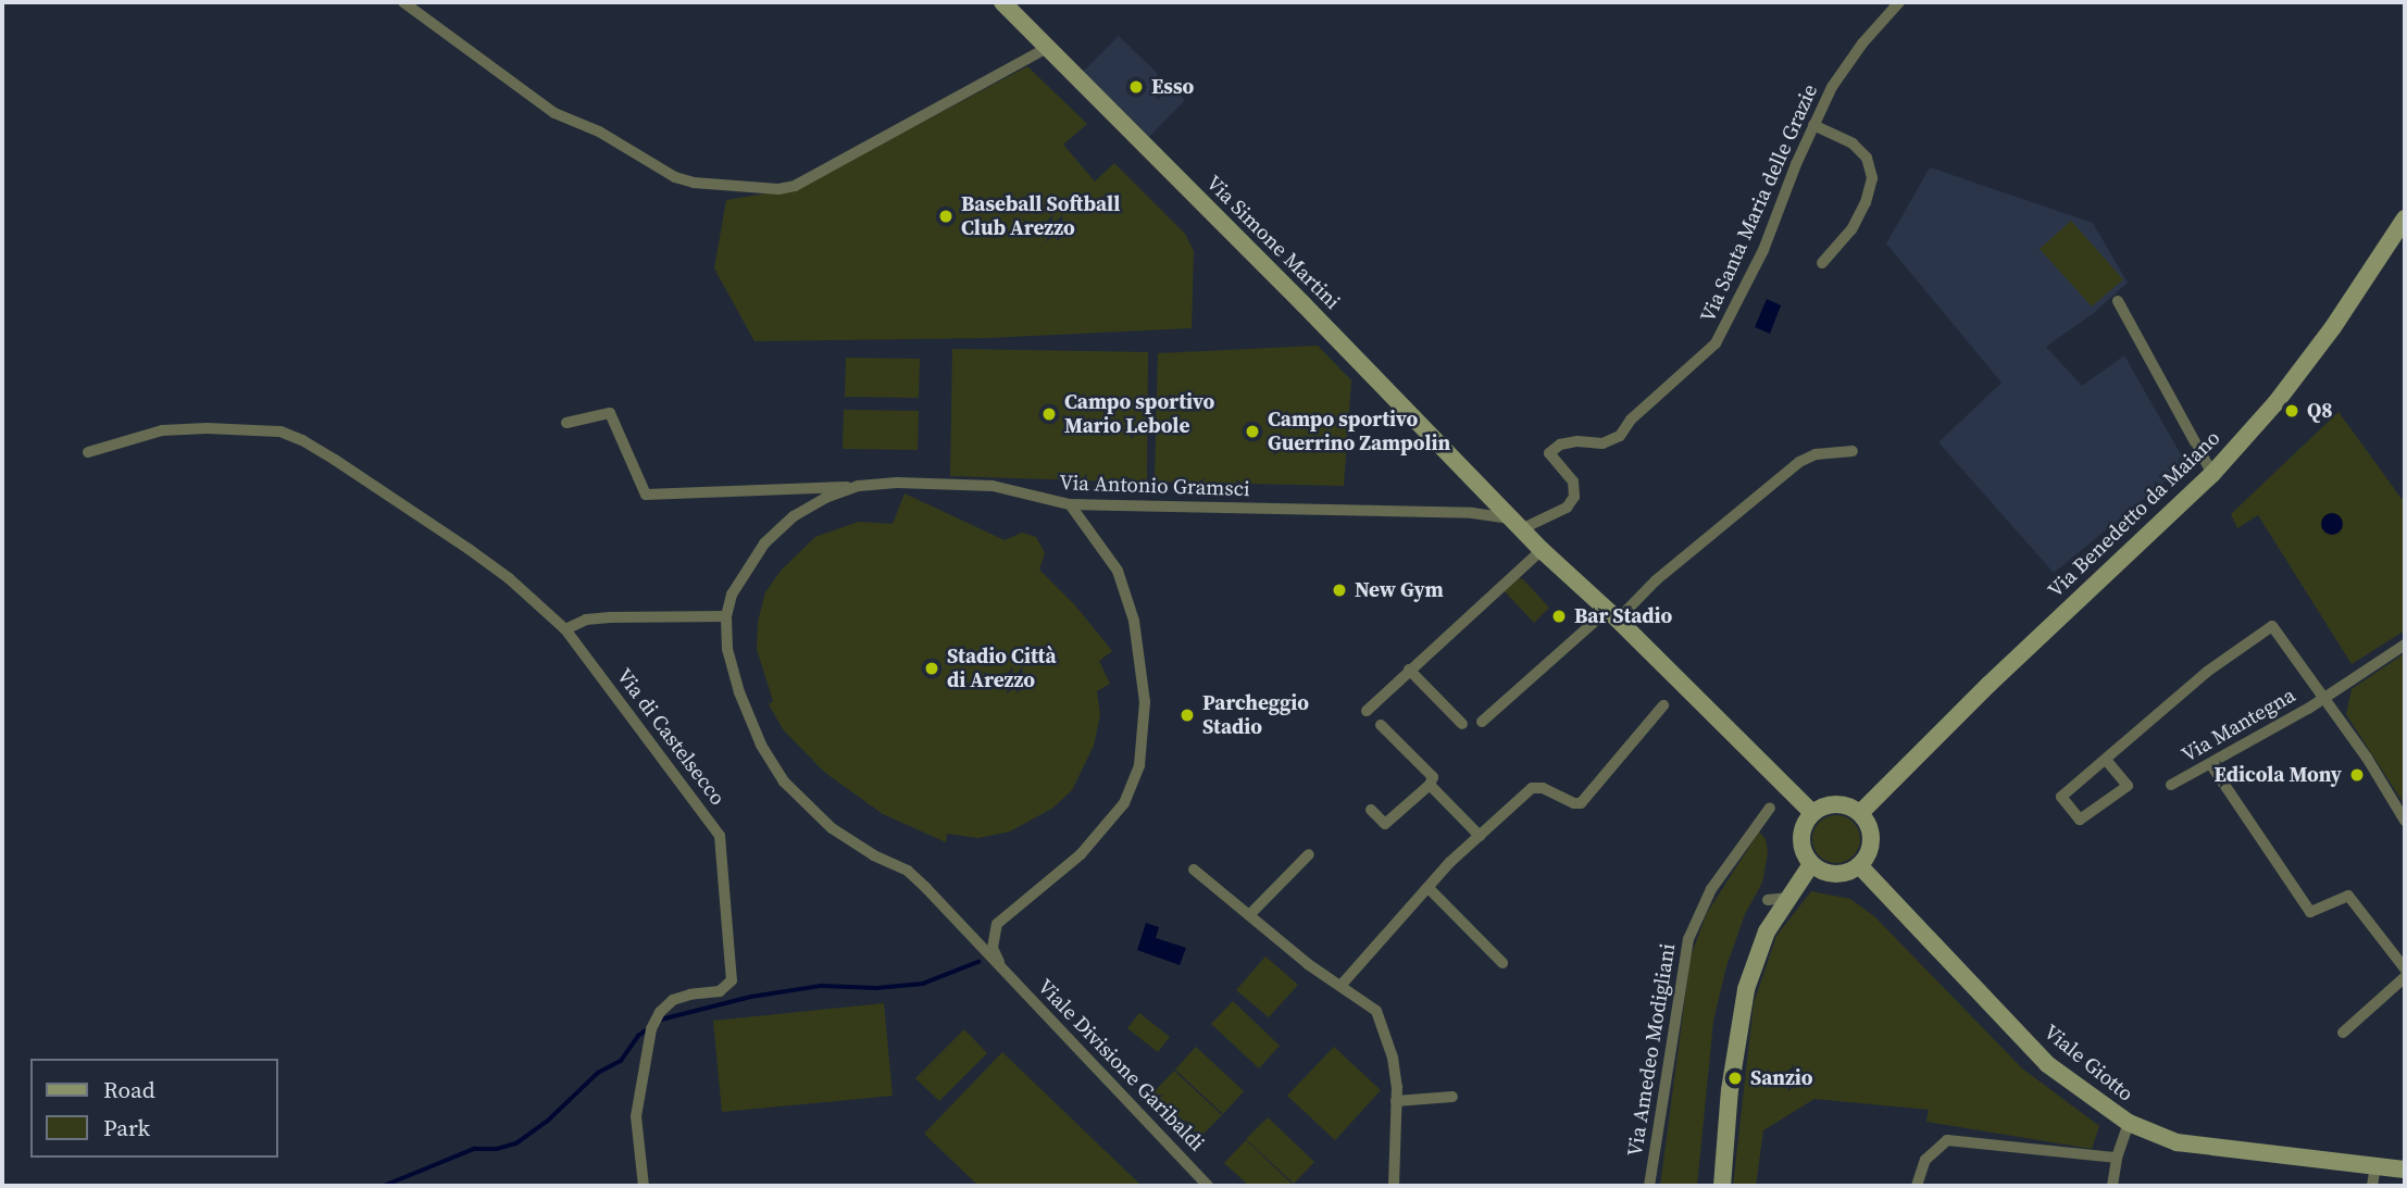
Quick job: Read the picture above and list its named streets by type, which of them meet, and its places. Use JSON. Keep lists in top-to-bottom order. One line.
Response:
{"streets":{"street":["Via Santa Maria delle Grazie","Via Simone Martini","Via Antonio Gramsci","Via Benedetto da Maiano","Via Mantegna","Via di Castelsecco","Via Amedeo Modigliani","Viale Giotto","Viale Divisione Garibaldi"]},"crossings":[["Via Santa Maria delle Grazie","Via Simone Martini"],["Via Santa Maria delle Grazie","Via Antonio Gramsci"],["Via Simone Martini","Via Antonio Gramsci"],["Via Antonio Gramsci","Viale Divisione Garibaldi"],["Via Benedetto da Maiano","Viale Giotto"]],"places":["Esso","Baseball Softball Club Arezzo","Q8","Campo sportivo Mario Lebole","Campo sportivo Guerrino Zampolin","New Gym","Bar Stadio","Stadio Città di Arezzo","Parcheggio Stadio","Edicola Mony","Sanzio"],"legend":["Road","Park"]}
